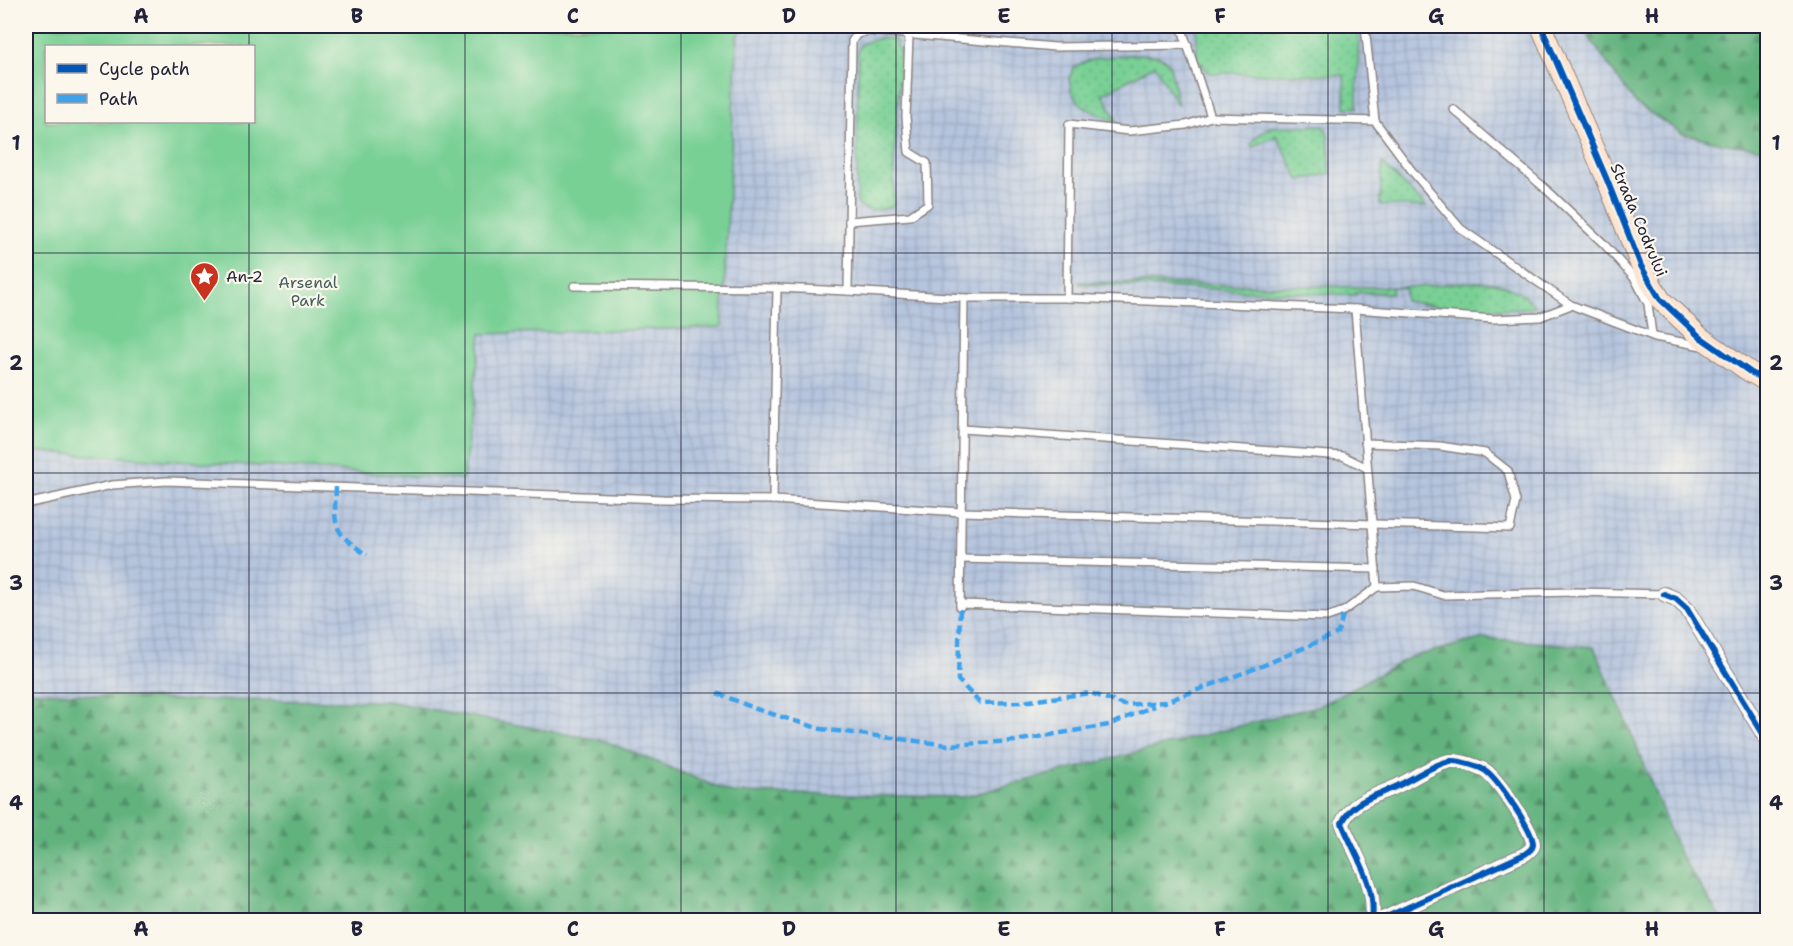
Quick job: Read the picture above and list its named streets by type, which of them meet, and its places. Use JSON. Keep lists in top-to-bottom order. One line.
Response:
{"streets":{"street":["Strada Codrului"]},"parks":["Arsenal Park"],"places":{"place":["An-2"]},"legend":["Cycle path","Path"],"grid":{"columns":["A","B","C","D","E","F","G","H"],"rows":["1","2","3","4"]}}
